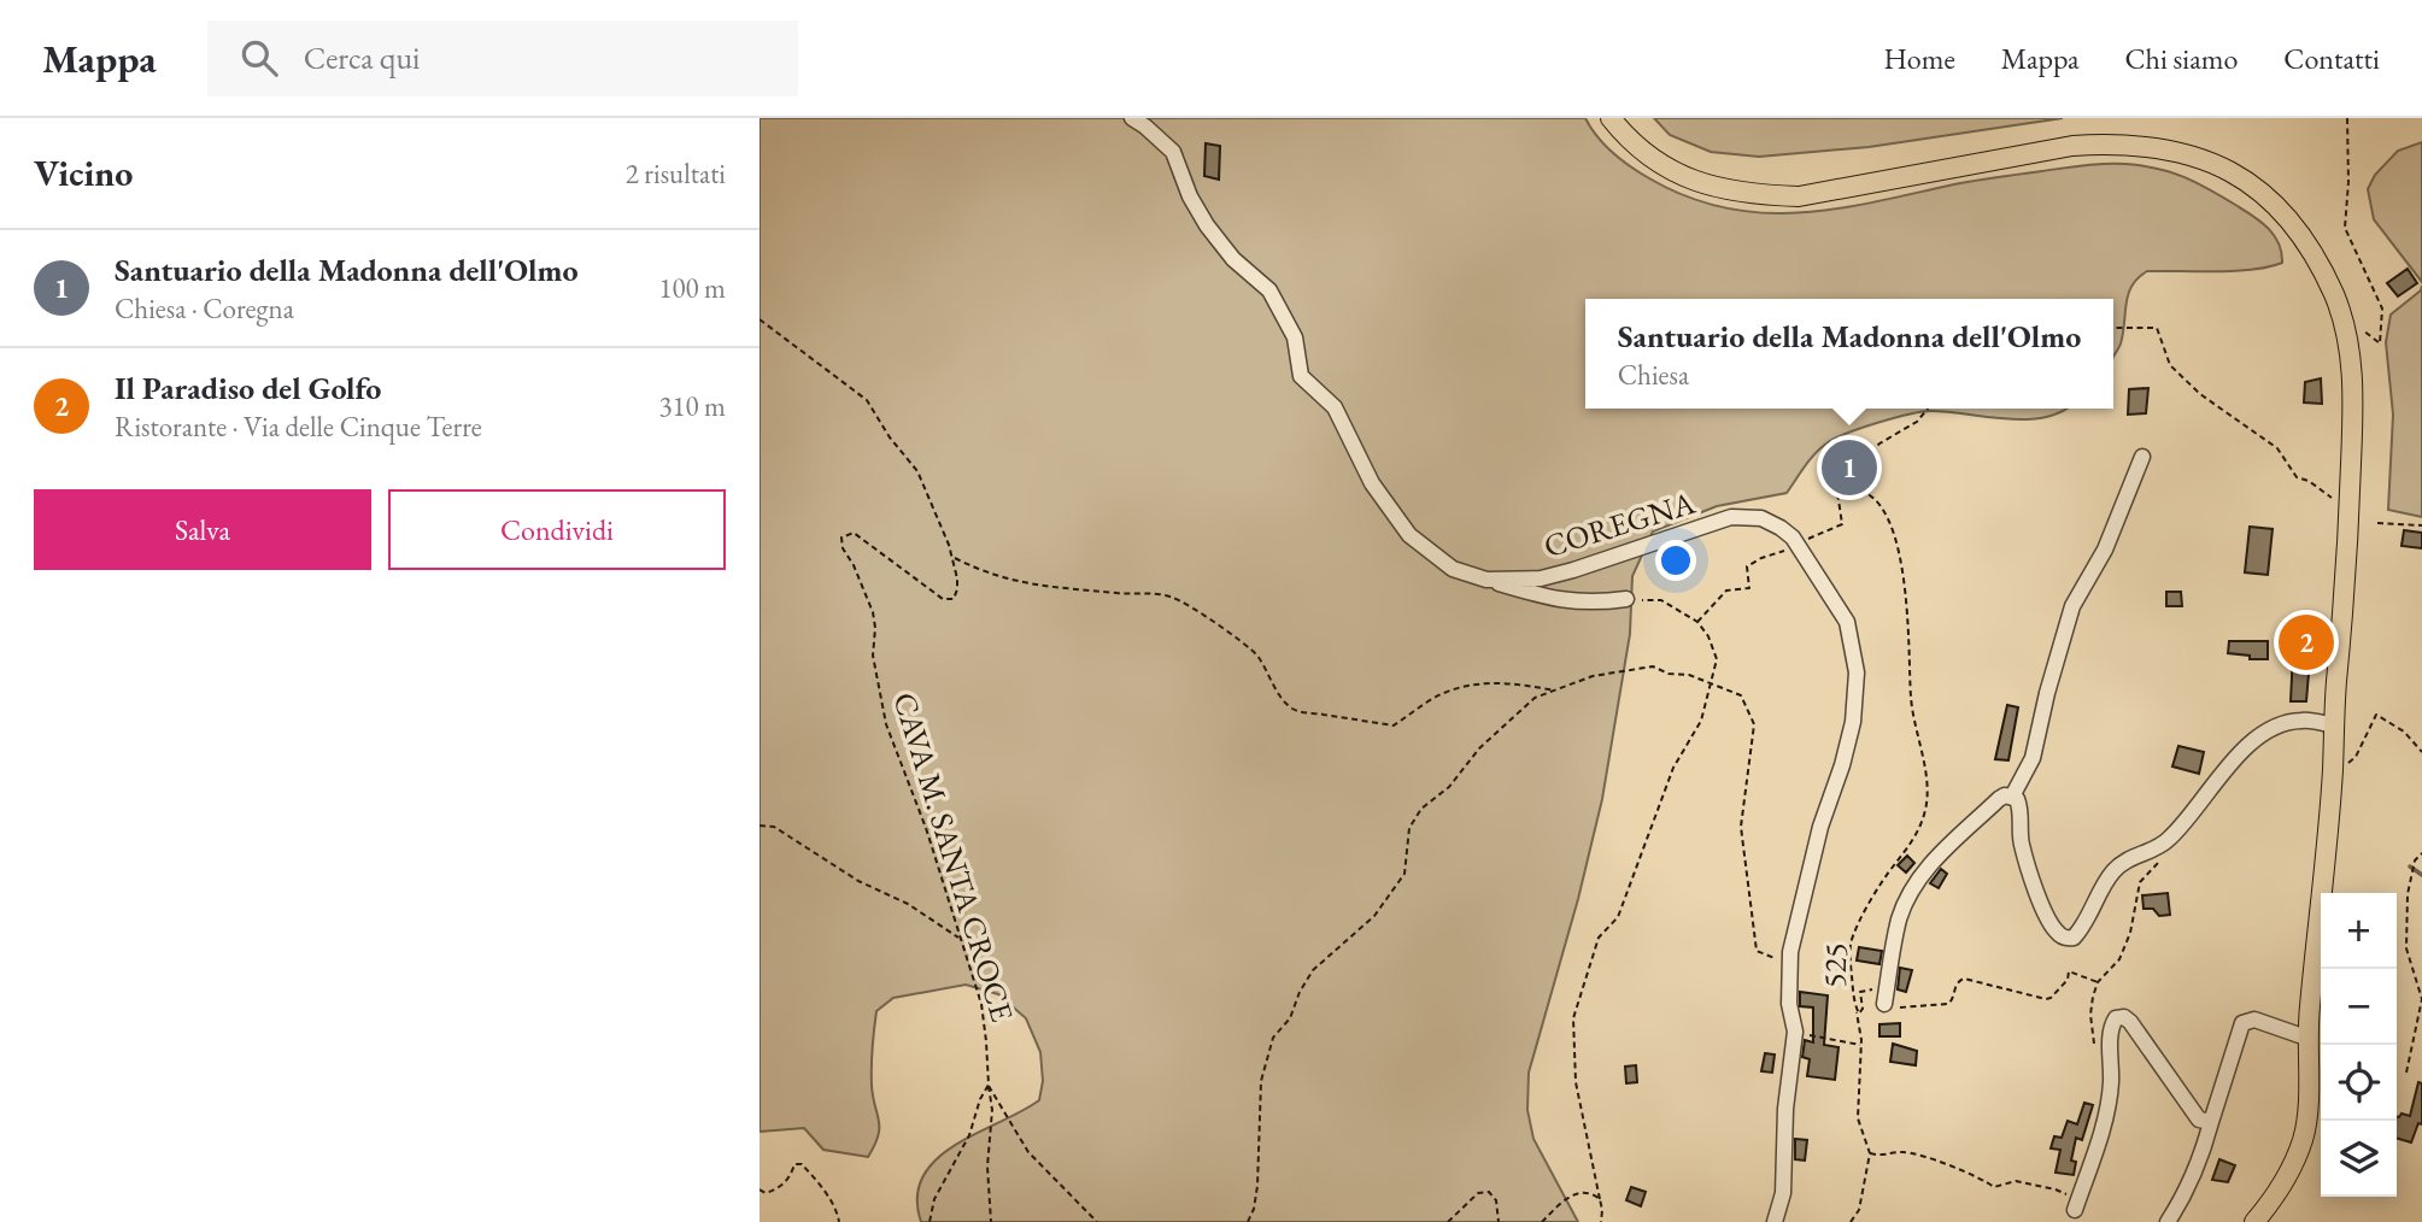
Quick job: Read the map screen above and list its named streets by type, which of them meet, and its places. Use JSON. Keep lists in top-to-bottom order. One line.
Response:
{"streets":{"street":["COREGNA"],"path":["CAVA M. SANTA CROCE","525"]},"page":{"header":"Mappa","search":"Cerca qui","nav":["Home","Mappa","Chi siamo","Contatti"],"heading":["Vicino","2 risultati"],"list":[{"mark":"1","name":"Santuario della Madonna dell'Olmo","note":"Chiesa · Coregna","value":"100 m"},{"mark":"2","name":"Il Paradiso del Golfo","note":"Ristorante · Via delle Cinque Terre","value":"310 m"}],"popup":["Santuario della Madonna dell'Olmo","Chiesa"],"pins":["1","2"],"buttons":["Salva","Condividi"],"map_buttons":["+","−"]}}
